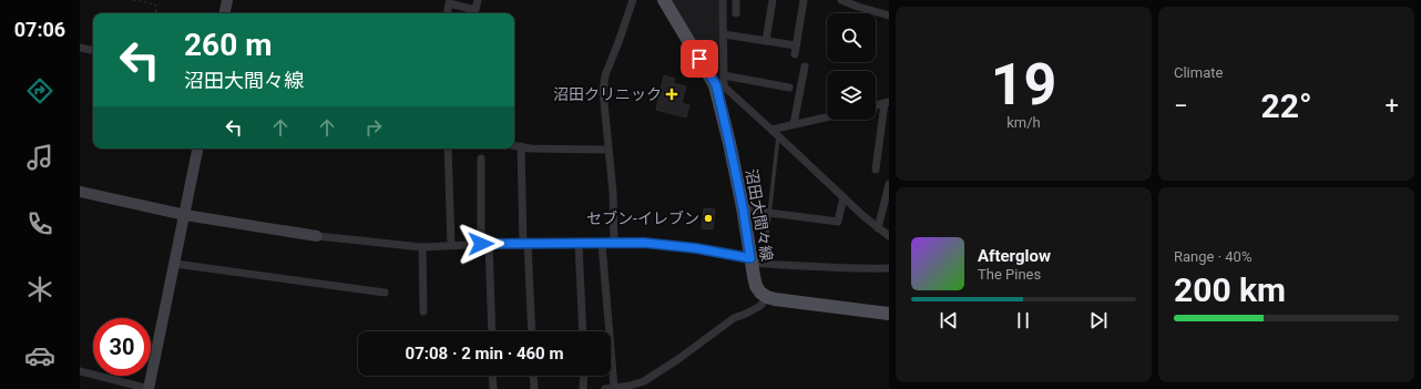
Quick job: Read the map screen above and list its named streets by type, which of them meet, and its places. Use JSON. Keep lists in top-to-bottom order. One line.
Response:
{"streets":{"main road":["沼田大間々線"]},"places":{"health":["沼田クリニック"],"other":["セブン-イレブン"]},"page":{"tabs":"07:06","tile":[["19","km/h"],"Climate",["Range · 40%","200 km"]],"turn":["260 m","沼田大間々線"],"heat":["−","22°","+"],"song":["Afterglow","The Pines"],"limit":"30","trip":"07:08 · 2 min · 460 m"}}
